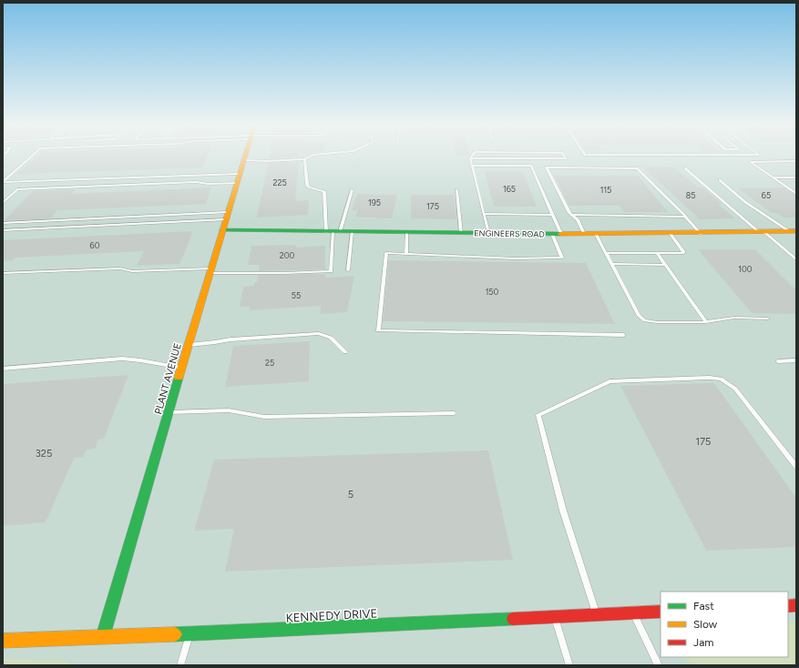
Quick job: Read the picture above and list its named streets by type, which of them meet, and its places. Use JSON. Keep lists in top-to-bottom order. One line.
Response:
{"streets":{"street":["ENGINEERS ROAD","PLANT AVENUE","KENNEDY DRIVE"]},"crossings":[["ENGINEERS ROAD","PLANT AVENUE"],["PLANT AVENUE","KENNEDY DRIVE"]],"house_numbers":["225","165","115","85","65","195","175","60","200","100","150","55","25","175","325","5"],"legend":["Fast","Slow","Jam"]}
